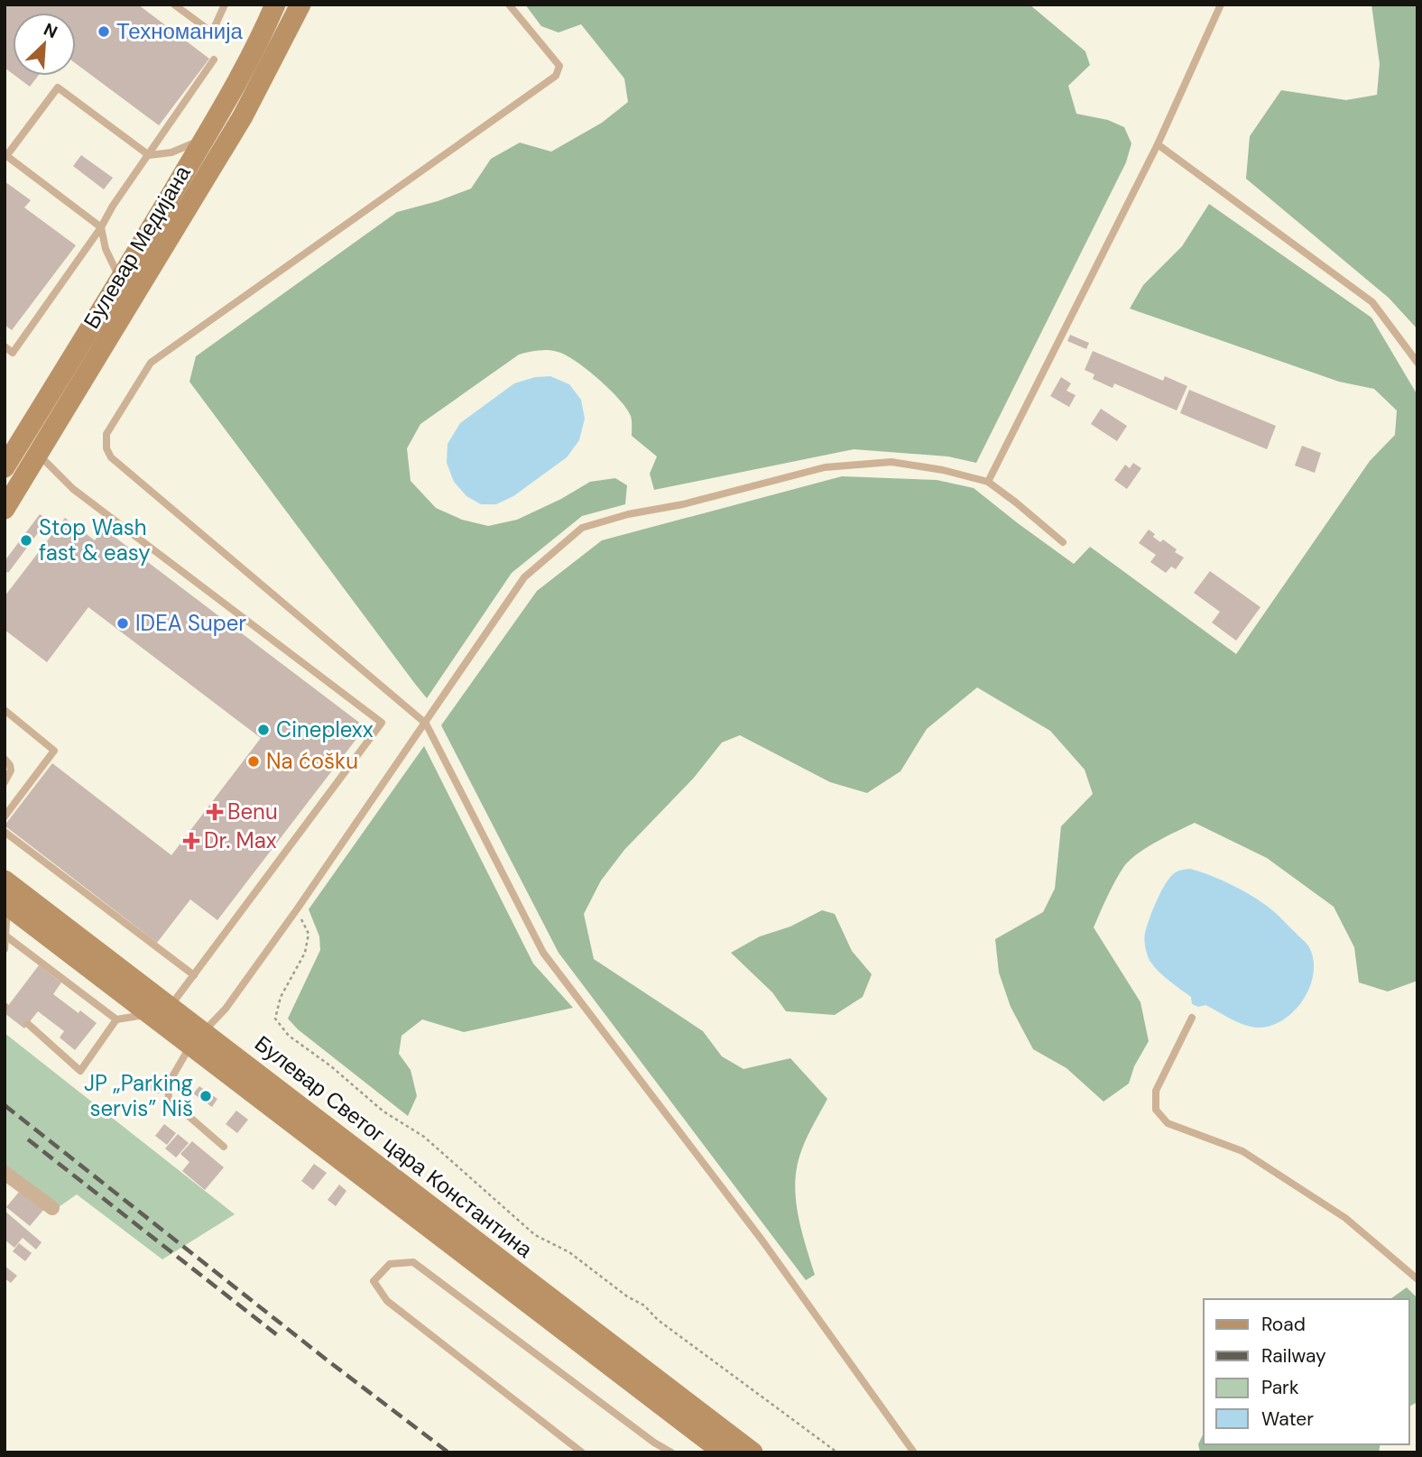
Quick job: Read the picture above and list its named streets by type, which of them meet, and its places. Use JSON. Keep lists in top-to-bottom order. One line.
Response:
{"streets":{"main road":["Булевар Медијана","Булевар Светог цара Константина"]},"places":{"other":["Техноманија","Stop Wash fast & easy","IDEA Super","Cineplexx","Na ćošku","JP „Parking servis” Niš"],"health":["Benu","Dr. Max"]},"legend":["Road","Railway","Park","Water"],"north":"top right"}
